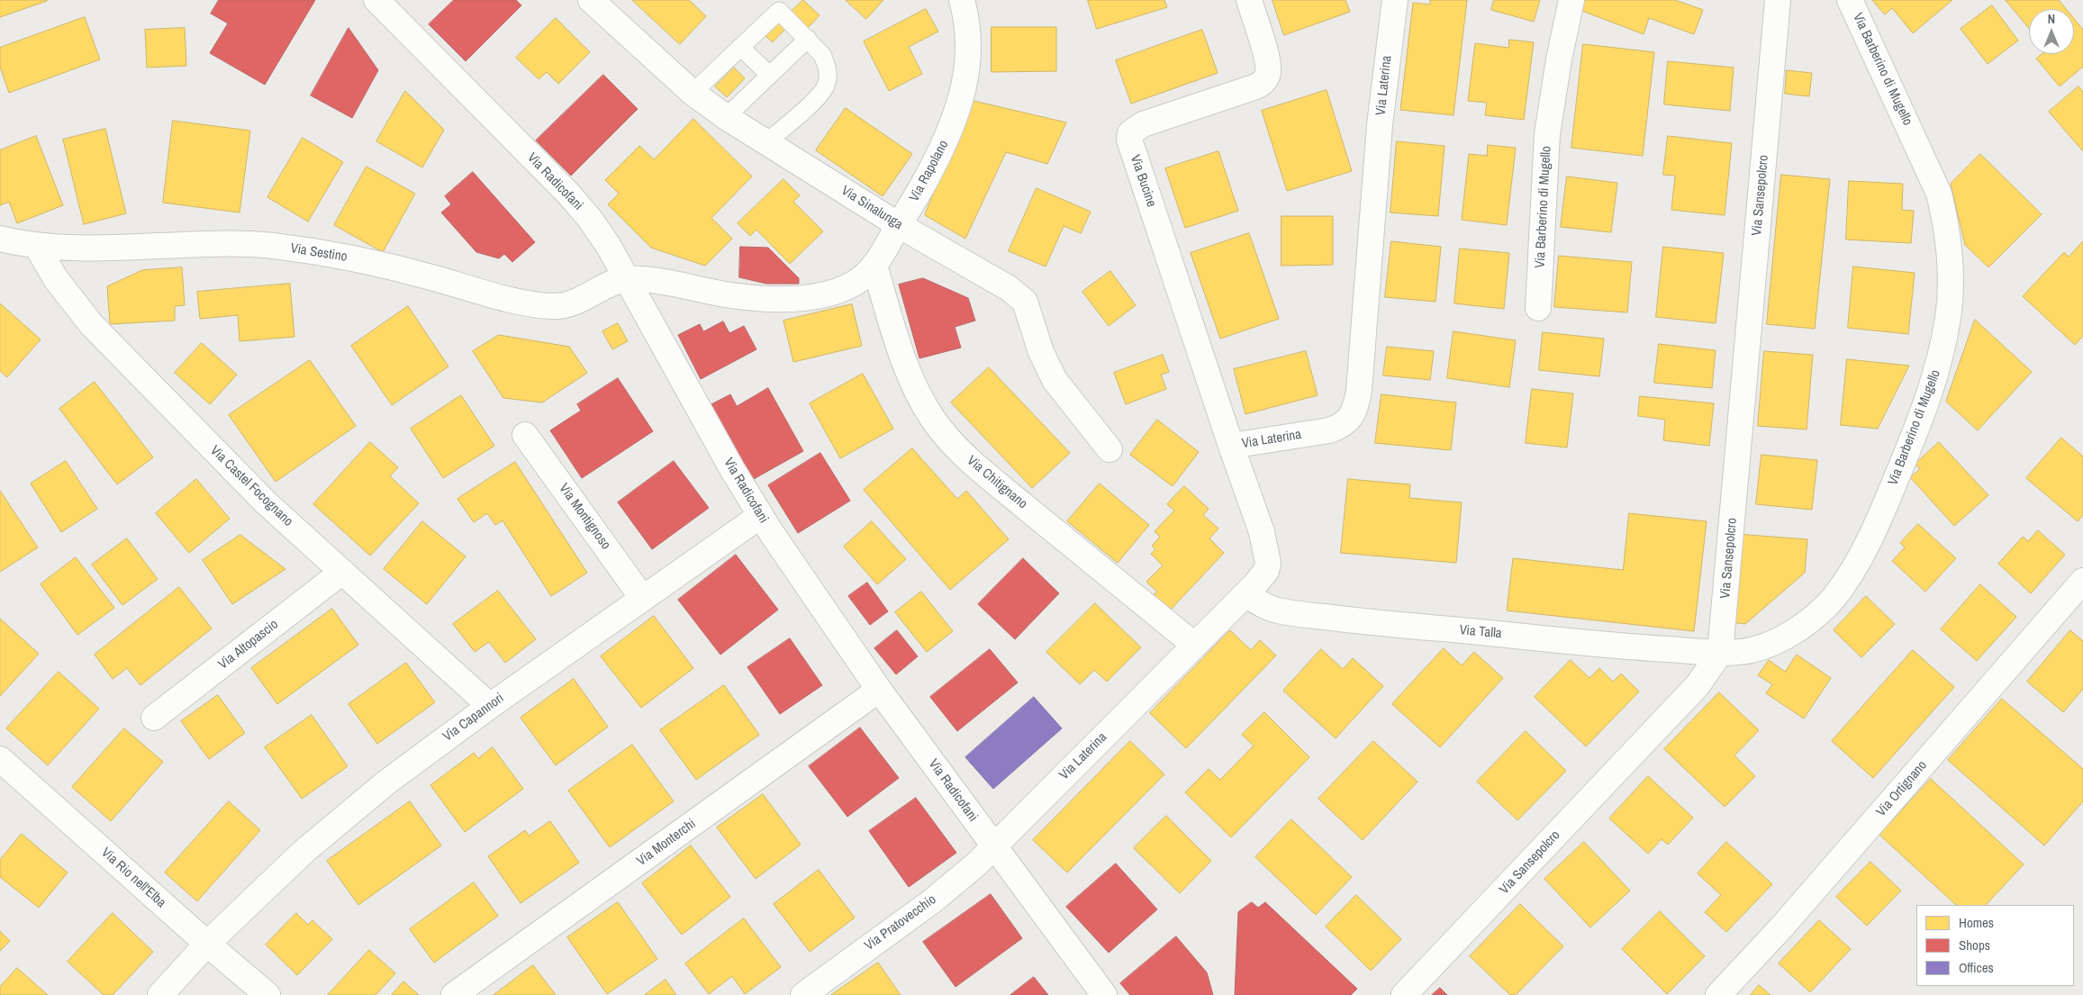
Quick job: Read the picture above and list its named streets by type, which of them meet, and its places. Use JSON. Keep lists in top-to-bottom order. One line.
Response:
{"streets":{"street":["Via Barberino di Mugello","Via Laterina","Via Rapolano","Via Bucine","Via Radicofani","Via Sansepolcro","Via Sinalunga","Via Sestino","Via Chitignano","Via Castel Focognano","Via Montignoso","Via Talla","Via Altopascio","Via Capannori","Via Ortignano","Via Monterchi","Via Rio nell'Elba","Via Pratovecchio"]},"crossings":[["Via Barberino di Mugello","Via Sansepolcro"],["Via Barberino di Mugello","Via Talla"],["Via Laterina","Via Bucine"],["Via Laterina","Via Radicofani"],["Via Laterina","Via Chitignano"],["Via Laterina","Via Talla"],["Via Laterina","Via Pratovecchio"],["Via Rapolano","Via Radicofani"],["Via Rapolano","Via Sinalunga"],["Via Rapolano","Via Sestino"],["Via Rapolano","Via Chitignano"],["Via Radicofani","Via Sestino"],["Via Radicofani","Via Capannori"],["Via Radicofani","Via Monterchi"],["Via Radicofani","Via Pratovecchio"],["Via Sansepolcro","Via Talla"],["Via Sestino","Via Castel Focognano"],["Via Castel Focognano","Via Altopascio"],["Via Castel Focognano","Via Capannori"],["Via Montignoso","Via Capannori"],["Via Capannori","Via Rio nell'Elba"]],"legend":["Homes","Shops","Offices"],"north":"top"}
